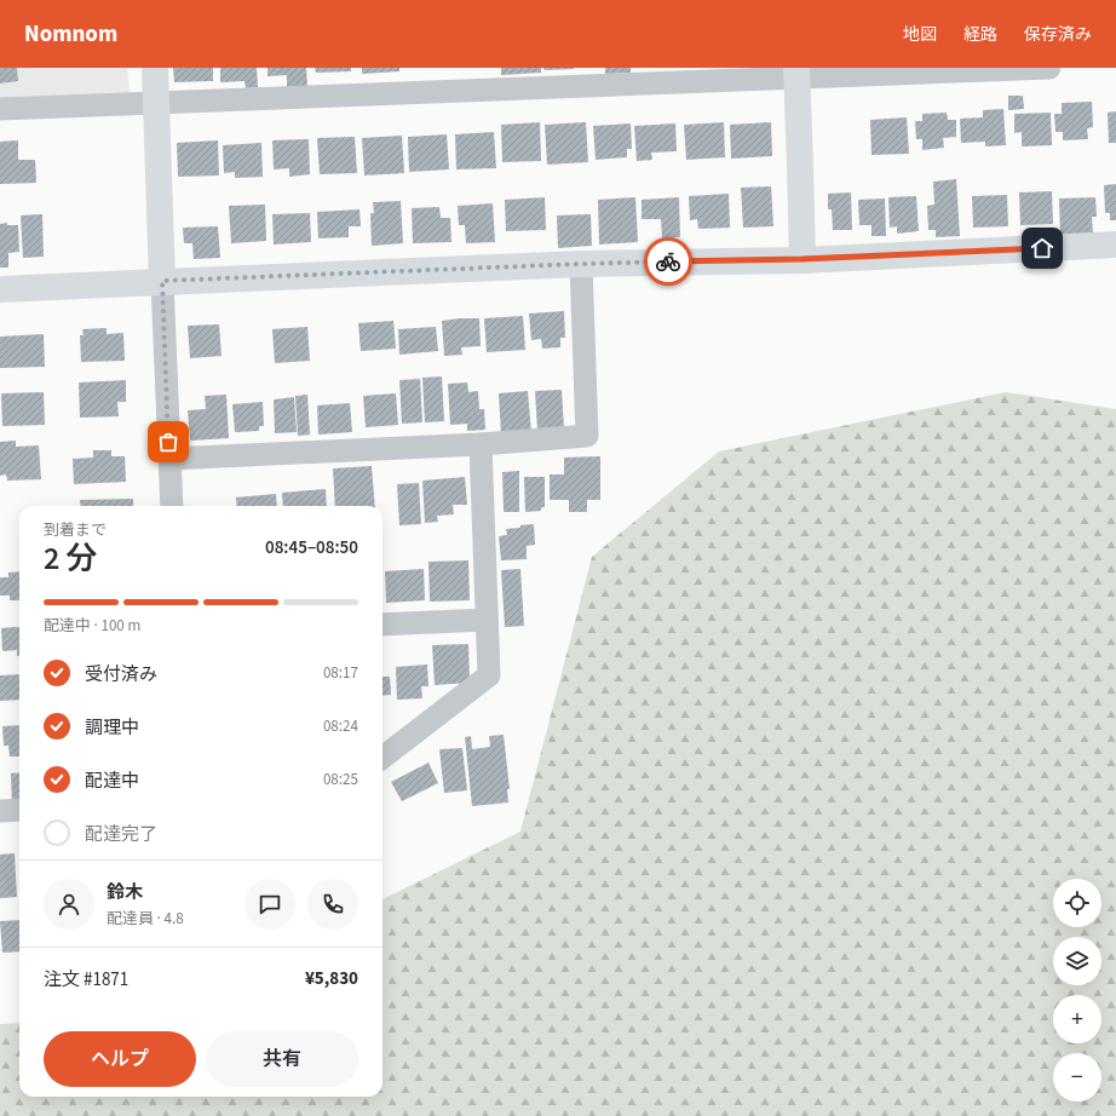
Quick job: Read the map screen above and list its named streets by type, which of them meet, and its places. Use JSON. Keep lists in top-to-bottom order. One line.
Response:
{"page":{"header":"Nomnom","nav":["地図","経路","保存済み"],"heading":["2 分","到着まで","08:45–08:50"],"panel":["鈴木","配達員 · 4.8","注文 #1871","¥5,830"],"bar":"配達中 · 100 m","list":[["受付済み","08:17"],["調理中","08:24"],["配達中","08:25"],"配達完了"],"map_buttons":["+","−"],"buttons":["ヘルプ","共有"]}}
